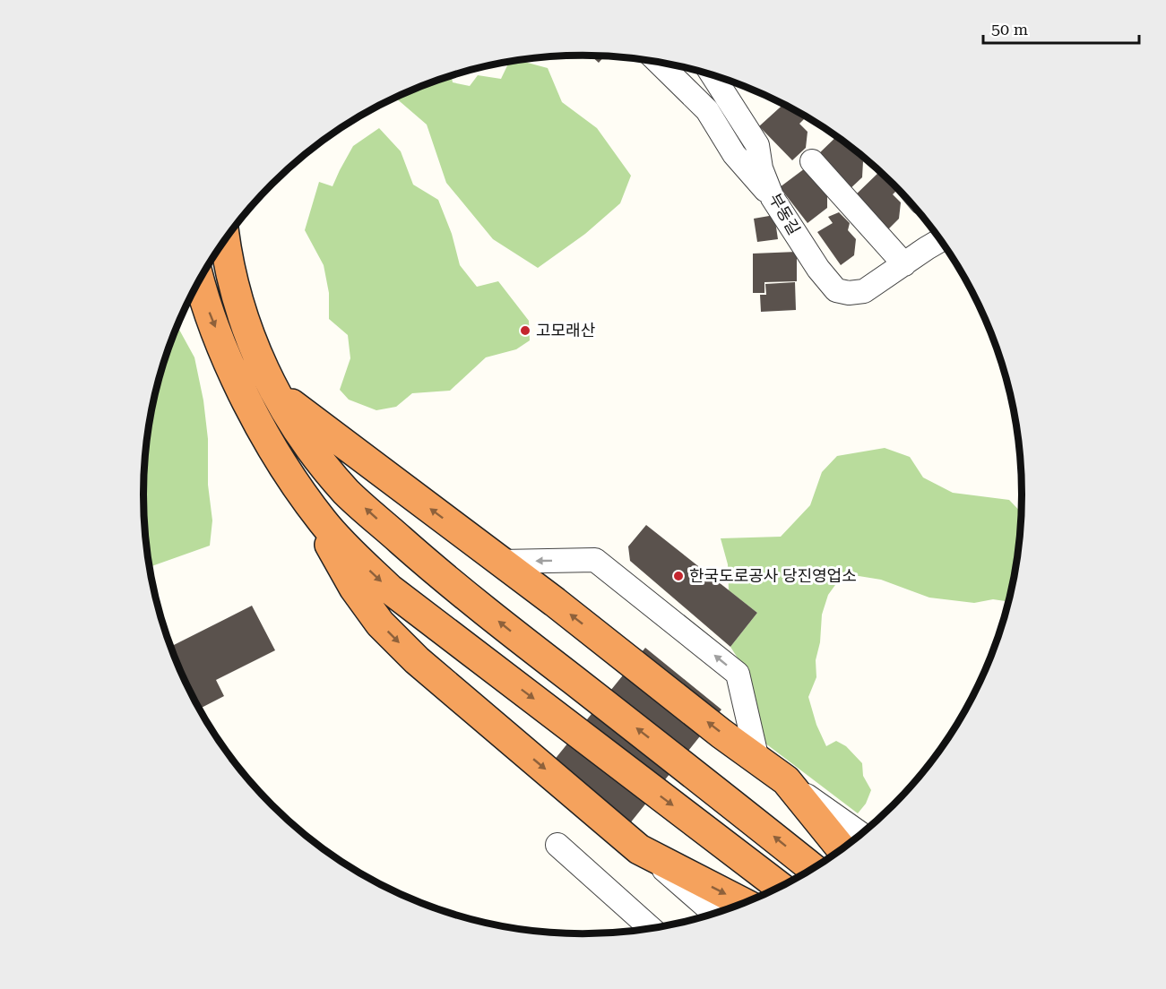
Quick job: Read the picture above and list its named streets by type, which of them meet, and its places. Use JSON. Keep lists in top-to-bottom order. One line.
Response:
{"streets":{"street":["부동길"]},"places":["고모래산","한국도로공사 당진영업소"],"scale_bar":"50 m"}
